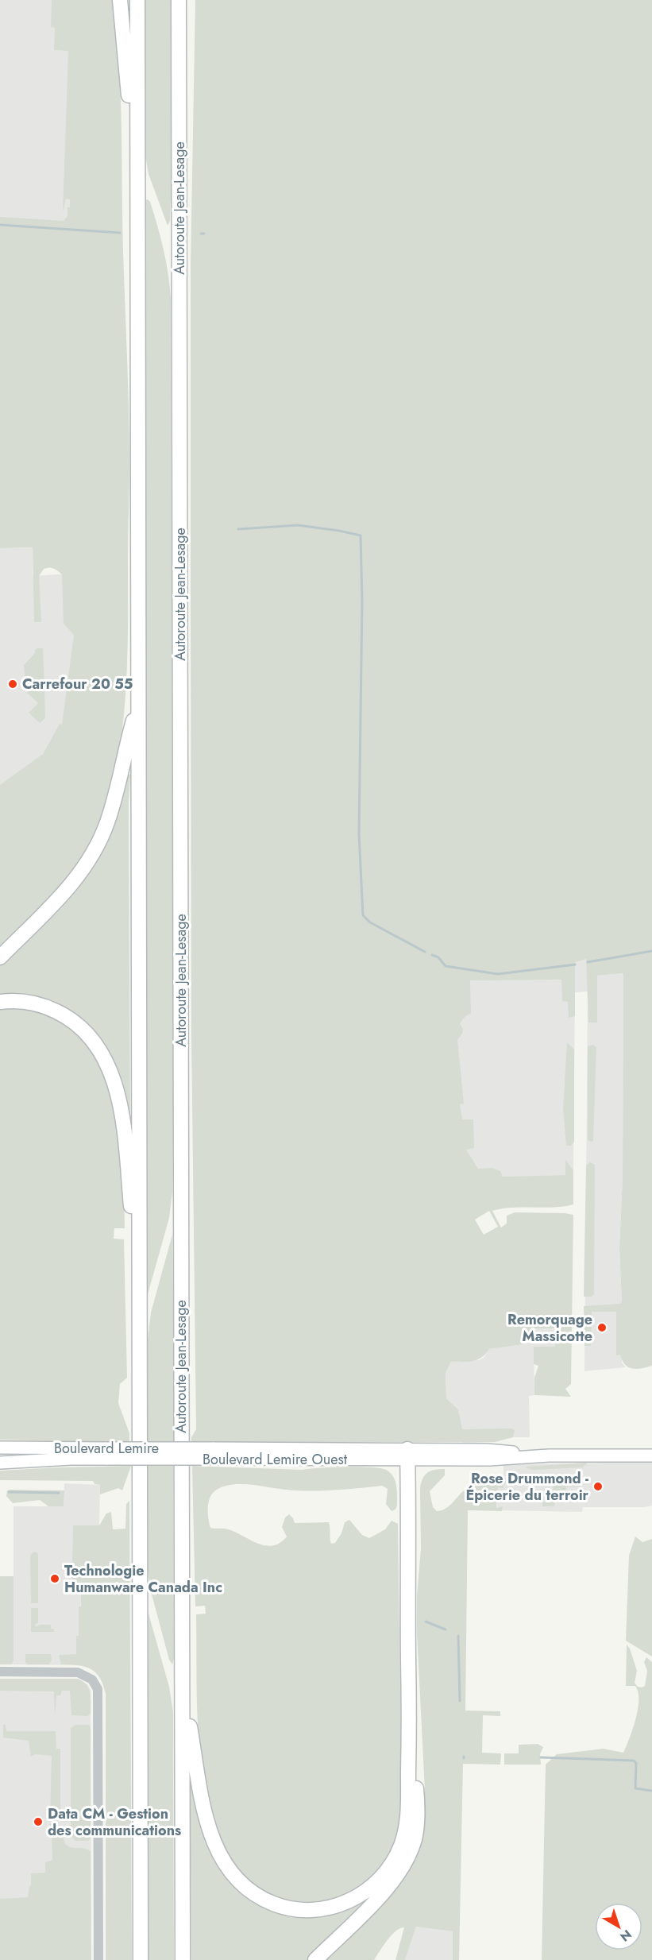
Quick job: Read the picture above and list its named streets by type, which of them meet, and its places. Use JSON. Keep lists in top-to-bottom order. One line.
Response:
{"streets":{"highway":["Autoroute Jean-Lesage"],"main road":["Boulevard Lemire","Boulevard Lemire Ouest"]},"crossings":[["Boulevard Lemire","Boulevard Lemire Ouest"]],"places":["Carrefour 20 55","Remorquage Massicotte","Rose Drummond - Épicerie du terroir","Technologie Humanware Canada Inc","Data CM - Gestion des communications"],"north":"bottom right"}
